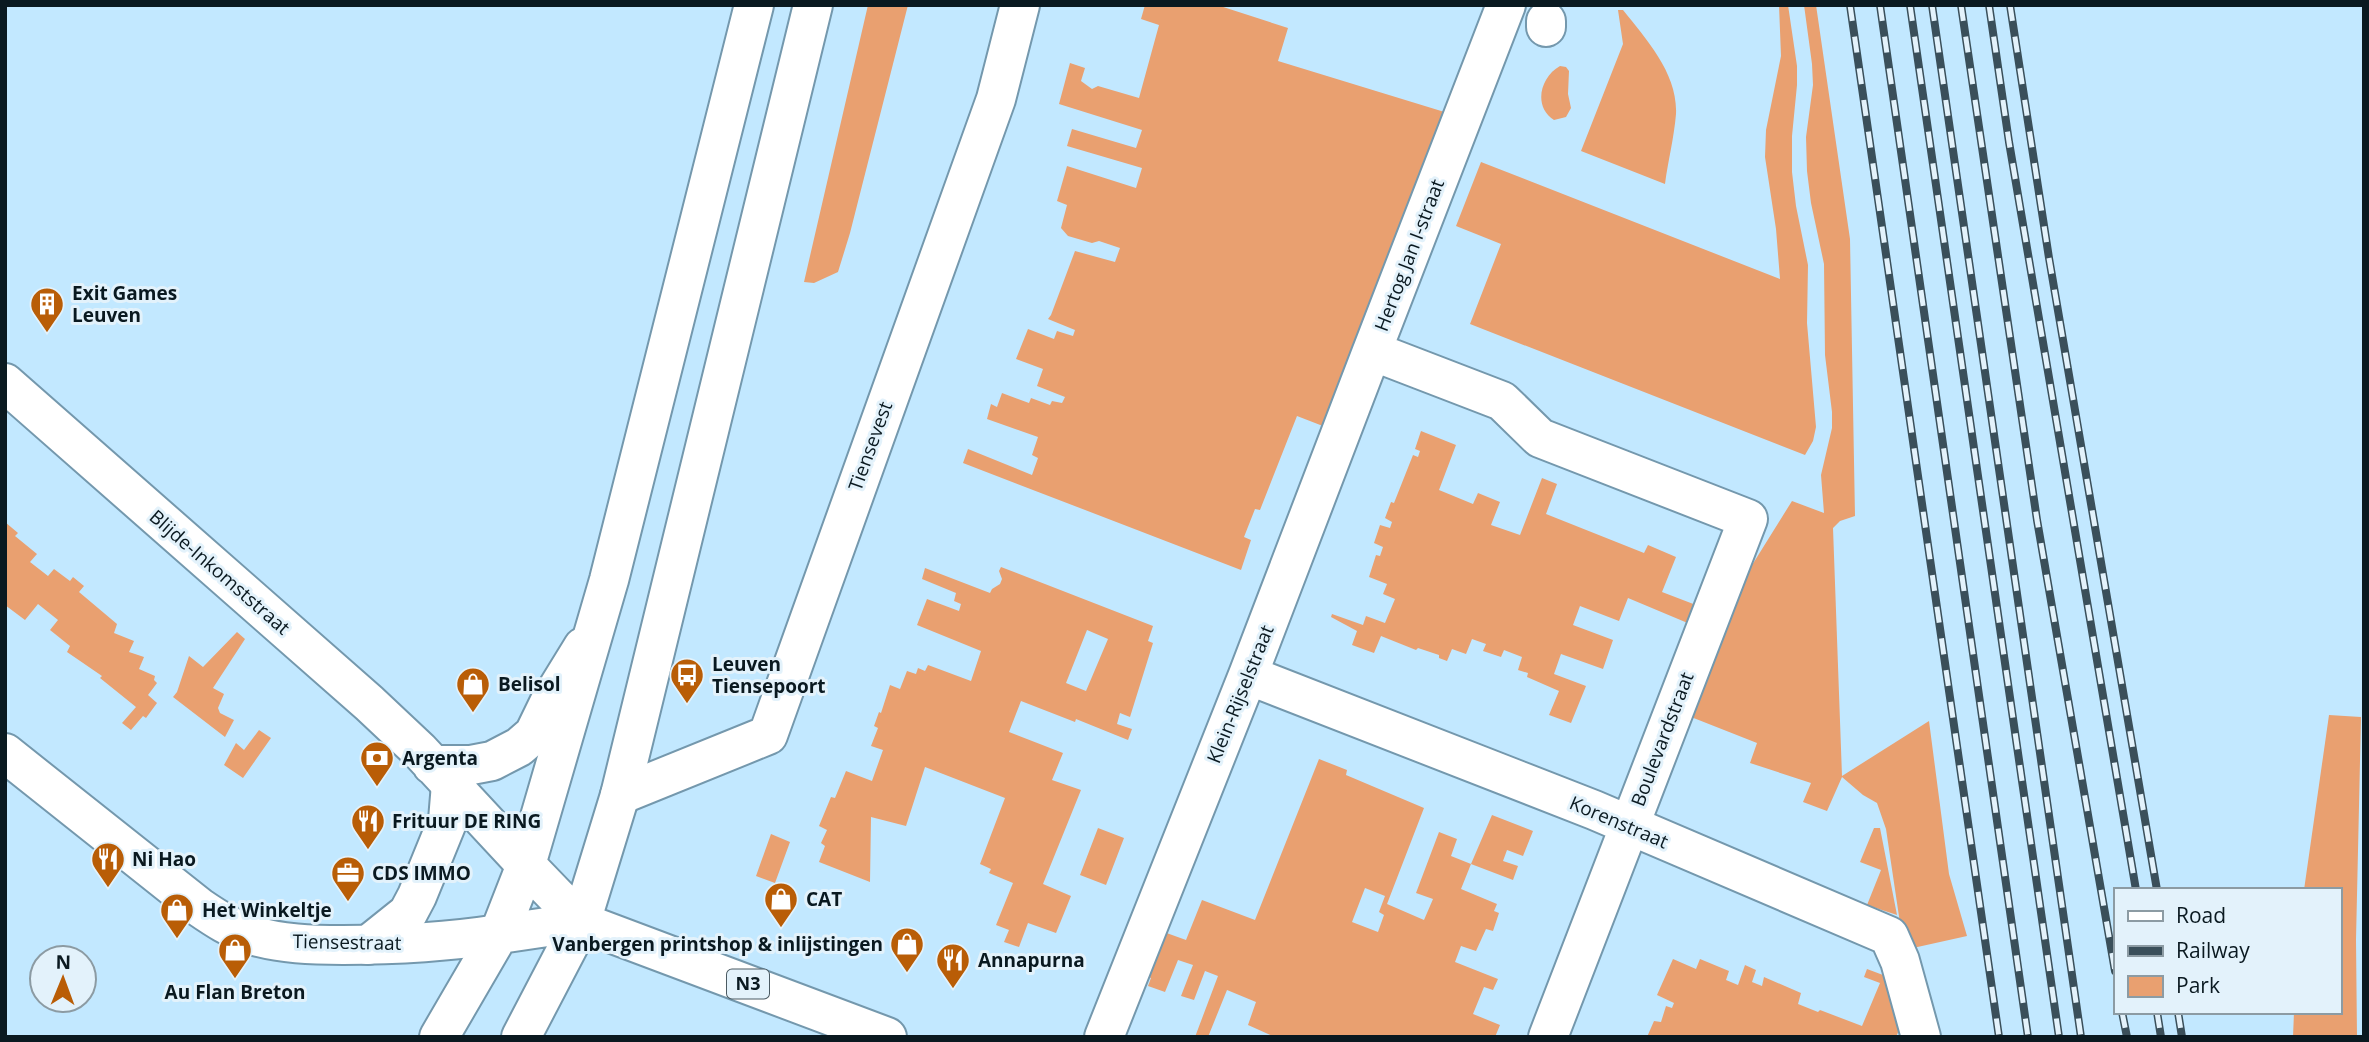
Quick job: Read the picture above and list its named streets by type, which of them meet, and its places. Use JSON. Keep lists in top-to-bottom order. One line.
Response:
{"streets":{"street":["Hertog Jan I-straat","Tiensevest","Blijde-Inkomststraat","Klein-Rijselstraat","Boulevardstraat","Korenstraat","Tiensestraat","N3"]},"crossings":[["Hertog Jan I-straat","Klein-Rijselstraat"],["Hertog Jan I-straat","Boulevardstraat"],["Blijde-Inkomststraat","Tiensestraat"],["Blijde-Inkomststraat","N3"],["Klein-Rijselstraat","Korenstraat"],["Boulevardstraat","Korenstraat"],["Tiensestraat","N3"]],"places":{"building":["Exit Games Leuven"],"bus stop":["Leuven Tiensepoort"],"shop":["Belisol","CAT","Het Winkeltje","Vanbergen printshop & inlijstingen","Au Flan Breton"],"bank":["Argenta"],"restaurant":["Frituur DE RING","Ni Hao","Annapurna"],"office":["CDS IMMO"]},"legend":["Road","Railway","Park"],"north":"top"}
